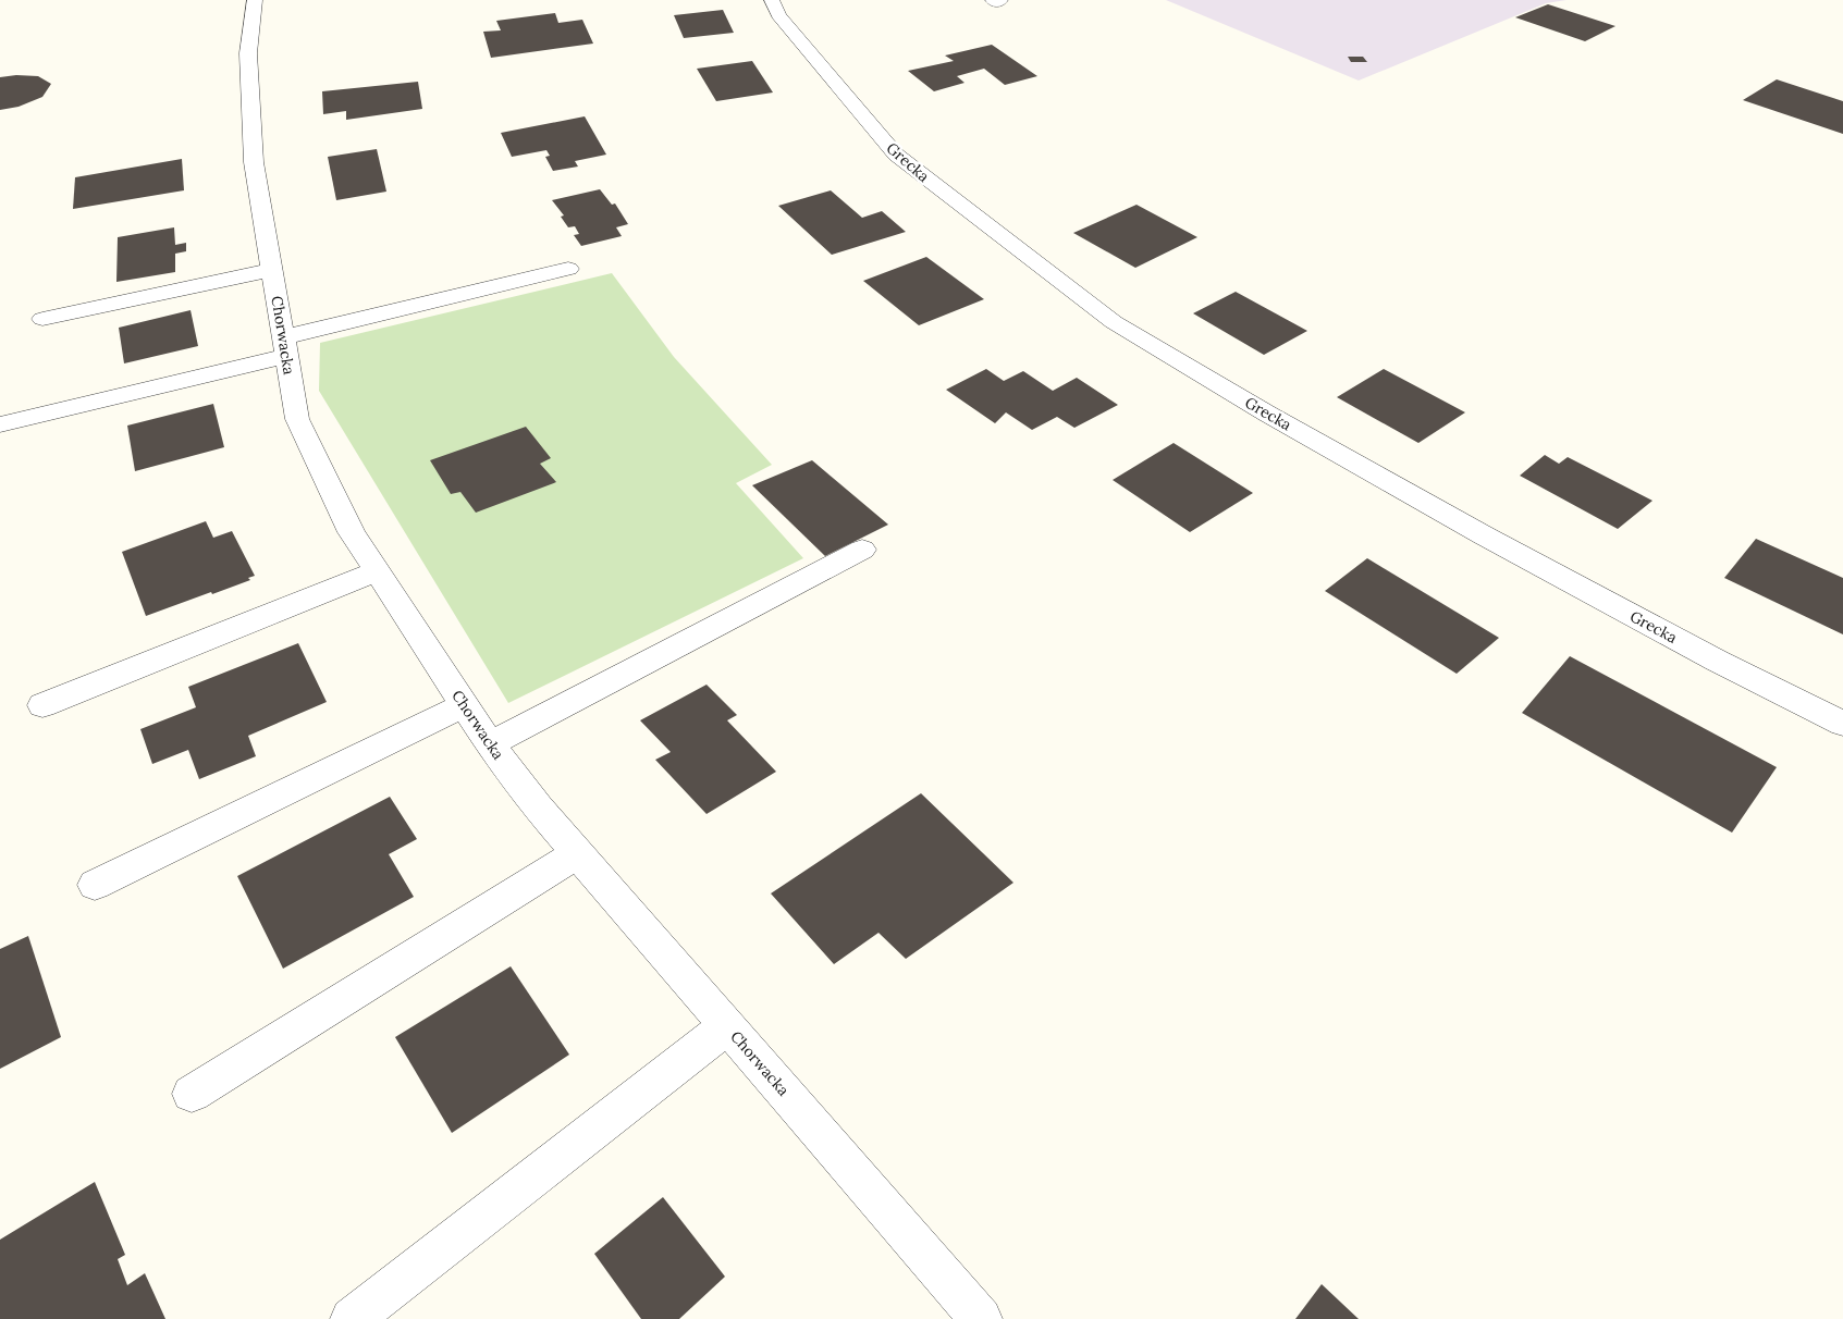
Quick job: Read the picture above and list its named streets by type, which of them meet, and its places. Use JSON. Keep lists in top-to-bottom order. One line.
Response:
{"streets":{"street":["Grecka","Chorwacka"]}}
